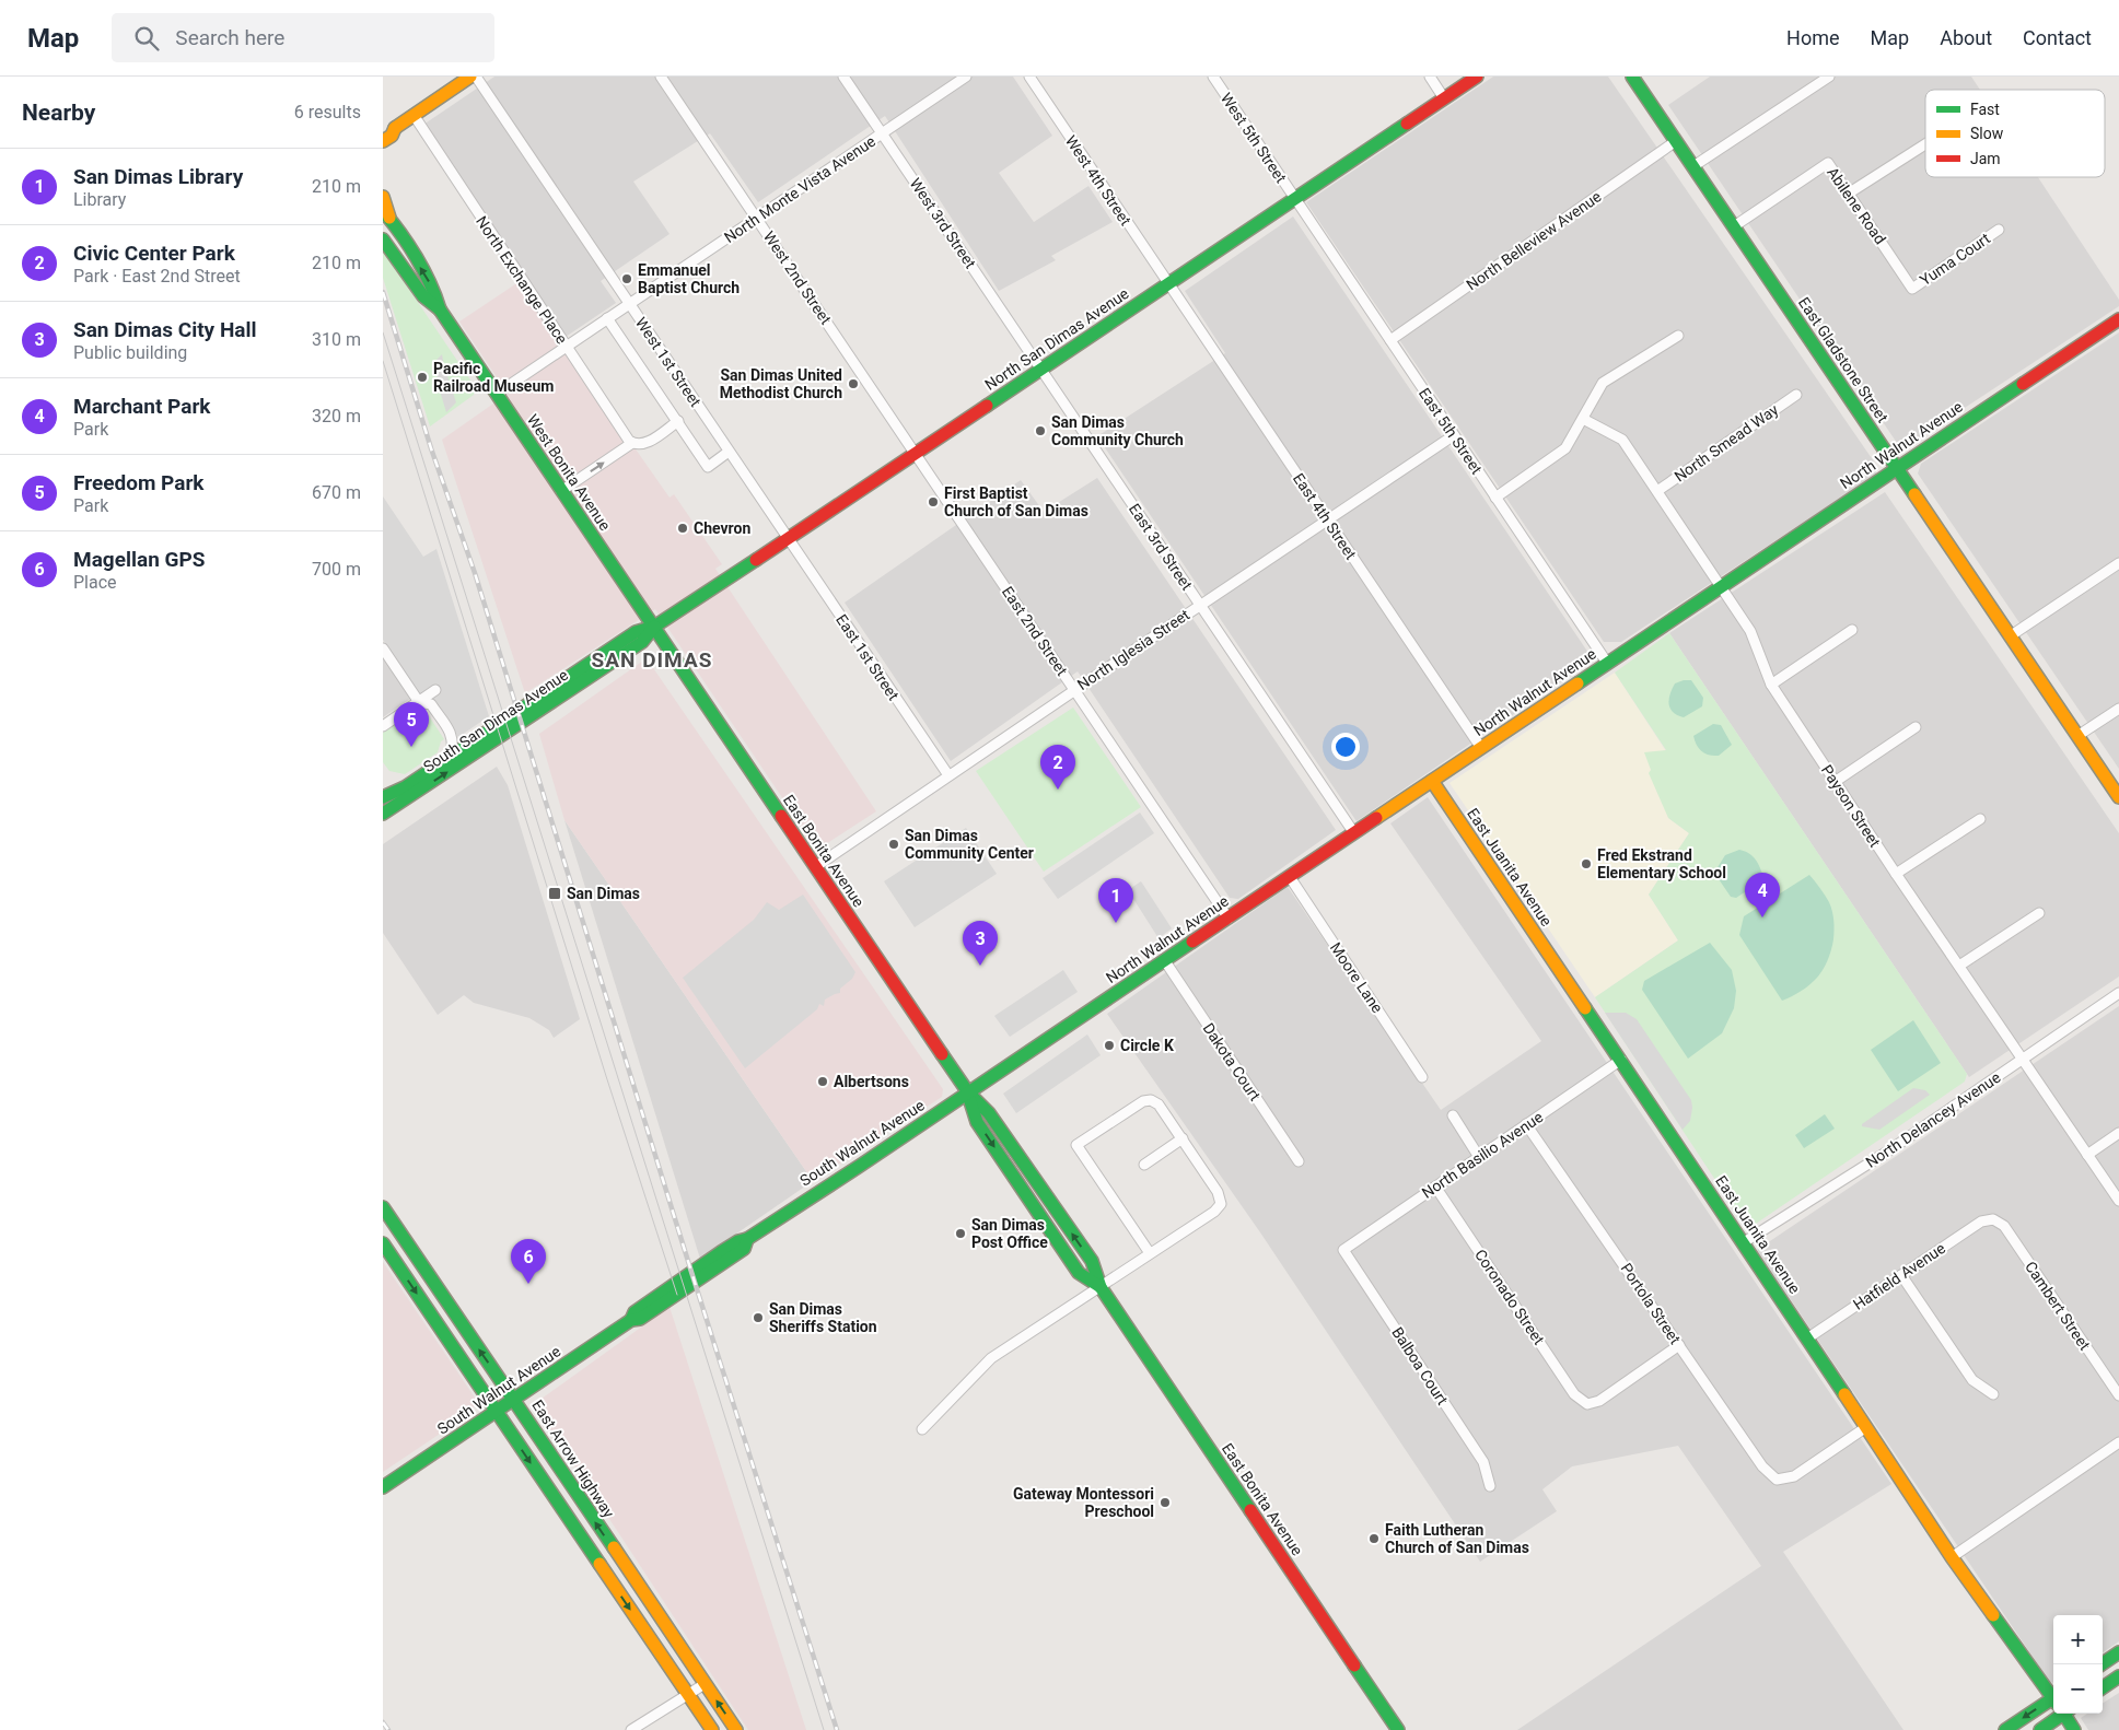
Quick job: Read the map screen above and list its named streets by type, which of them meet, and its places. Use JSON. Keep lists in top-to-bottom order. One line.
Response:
{"streets":{"main road":["North San Dimas Avenue","East Gladstone Street","North Walnut Avenue","West Bonita Avenue","South San Dimas Avenue","East Bonita Avenue","East Juanita Avenue","South Walnut Avenue","East Arrow Highway"],"street":["West 5th Street","West 4th Street","North Monte Vista Avenue","Abilene Road","West 3rd Street","North Belleview Avenue","Yuma Court","West 2nd Street","North Exchange Place","West 1st Street","East 5th Street","North Smead Way","East 4th Street","East 3rd Street","East 2nd Street","North Iglesia Street","East 1st Street","Payson Street","Moore Lane","Dakota Court","North Delancey Avenue","North Basilio Avenue","Hatfield Avenue","Coronado Street","Portola Street","Cambert Street","Balboa Court"]},"crossings":[["West 5th Street","North San Dimas Avenue"],["West 5th Street","East 5th Street"],["West 4th Street","North San Dimas Avenue"],["West 4th Street","East 4th Street"],["North Monte Vista Avenue","West 3rd Street"],["North Monte Vista Avenue","West 2nd Street"],["North Monte Vista Avenue","North Exchange Place"],["North Monte Vista Avenue","West 1st Street"],["North Monte Vista Avenue","West Bonita Avenue"],["Abilene Road","Yuma Court"],["Abilene Road","East Gladstone Street"],["West 3rd Street","North San Dimas Avenue"],["West 3rd Street","East 3rd Street"],["North Belleview Avenue","East Gladstone Street"],["North Belleview Avenue","East 5th Street"],["West 2nd Street","North San Dimas Avenue"],["West 2nd Street","East 2nd Street"],["North San Dimas Avenue","West 1st Street"],["North San Dimas Avenue","East 5th Street"],["North San Dimas Avenue","West Bonita Avenue"],["North San Dimas Avenue","East 4th Street"],["North San Dimas Avenue","East 3rd Street"],["North San Dimas Avenue","East 2nd Street"],["North San Dimas Avenue","East 1st Street"],["North San Dimas Avenue","South San Dimas Avenue"],["North San Dimas Avenue","East Bonita Avenue"],["East Gladstone Street","North Walnut Avenue"],["West 1st Street","East 1st Street"],["East 5th Street","North Walnut Avenue"],["East 5th Street","North Iglesia Street"],["North Smead Way","Payson Street"],["North Walnut Avenue","East 4th Street"],["North Walnut Avenue","East 3rd Street"],["North Walnut Avenue","East 2nd Street"],["North Walnut Avenue","Payson Street"],["North Walnut Avenue","East Bonita Avenue"],["North Walnut Avenue","East Juanita Avenue"],["North Walnut Avenue","Moore Lane"],["North Walnut Avenue","Dakota Court"],["North Walnut Avenue","South Walnut Avenue"],["West Bonita Avenue","South San Dimas Avenue"],["West Bonita Avenue","East Bonita Avenue"],["East 4th Street","North Iglesia Street"],["East 3rd Street","North Iglesia Street"],["East 2nd Street","North Iglesia Street"],["North Iglesia Street","East 1st Street"],["North Iglesia Street","East Bonita Avenue"],["South San Dimas Avenue","East Bonita Avenue"],["Payson Street","North Delancey Avenue"],["East Bonita Avenue","South Walnut Avenue"],["East Juanita Avenue","North Delancey Avenue"],["East Juanita Avenue","North Basilio Avenue"],["East Juanita Avenue","Hatfield Avenue"],["East Juanita Avenue","Portola Street"],["South Walnut Avenue","East Arrow Highway"],["North Basilio Avenue","Coronado Street"],["North Basilio Avenue","Portola Street"],["North Basilio Avenue","Balboa Court"],["Hatfield Avenue","Cambert Street"],["Coronado Street","Portola Street"]],"districts":["SAN DIMAS"],"places":{"other":["Emmanuel Baptist Church","Pacific Railroad Museum","San Dimas United Methodist Church","San Dimas Community Church","First Baptist Church of San Dimas","Chevron","San Dimas Community Center","Fred Ekstrand Elementary School","Circle K","Albertsons","San Dimas Post Office","San Dimas Sheriffs Station","Gateway Montessori Preschool","Faith Lutheran Church of San Dimas"],"transit":["San Dimas"]},"legend":["Fast","Slow","Jam"],"page":{"header":"Map","search":"Search here","nav":["Home","Map","About","Contact"],"heading":["Nearby","6 results"],"list":[{"mark":"1","name":"San Dimas Library","note":"Library","value":"210 m"},{"mark":"2","name":"Civic Center Park","note":"Park · East 2nd Street","value":"210 m"},{"mark":"3","name":"San Dimas City Hall","note":"Public building","value":"310 m"},{"mark":"4","name":"Marchant Park","note":"Park","value":"320 m"},{"mark":"5","name":"Freedom Park","note":"Park","value":"670 m"},{"mark":"6","name":"Magellan GPS","note":"Place","value":"700 m"}],"pins":["5","2","4","1","3","6"],"map_buttons":["+","−"]}}
